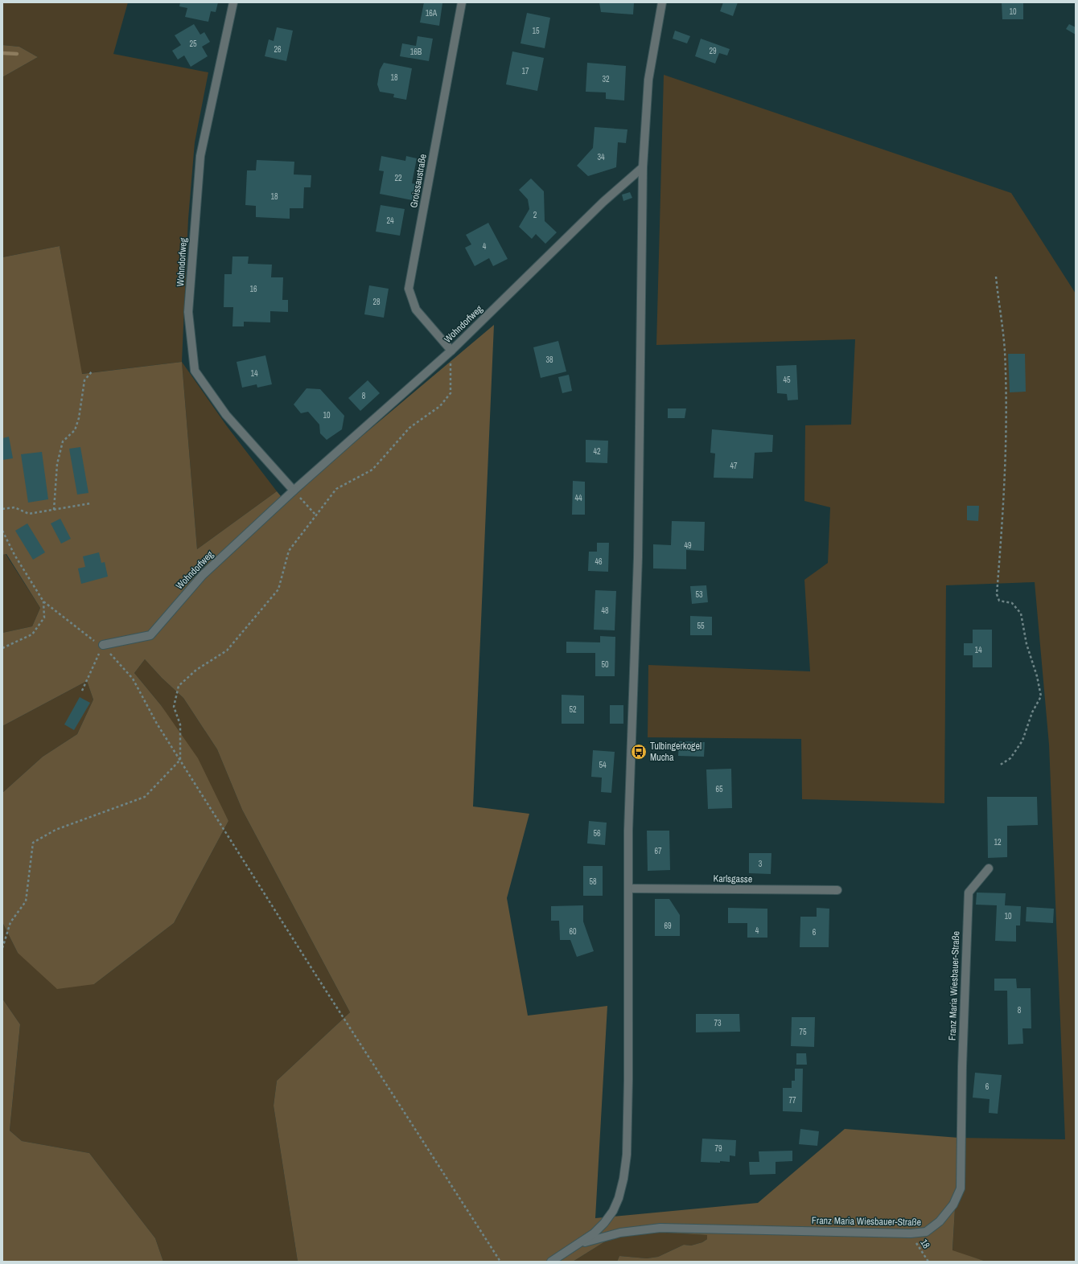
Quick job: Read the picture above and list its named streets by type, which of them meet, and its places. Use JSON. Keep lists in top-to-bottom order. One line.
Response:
{"streets":{"street":["Groissaustraße","Wohndorfweg","Karlsgasse","Franz Maria Wiesbauer-Straße"],"path":["18"]},"crossings":[["Groissaustraße","Wohndorfweg"],["Franz Maria Wiesbauer-Straße","18"]],"places":{"bus stop":["Tulbingerkogel Mucha"]},"house_numbers":["10","16A","15","25","26","29","16B","17","18","32","34","22","18","2","24","4","16","28","38","14","45","8","10","42","47","44","49","46","53","48","55","14","50","52","54","65","56","12","67","3","58","10","69","4","60","6","8","73","75","6","77","79"]}
